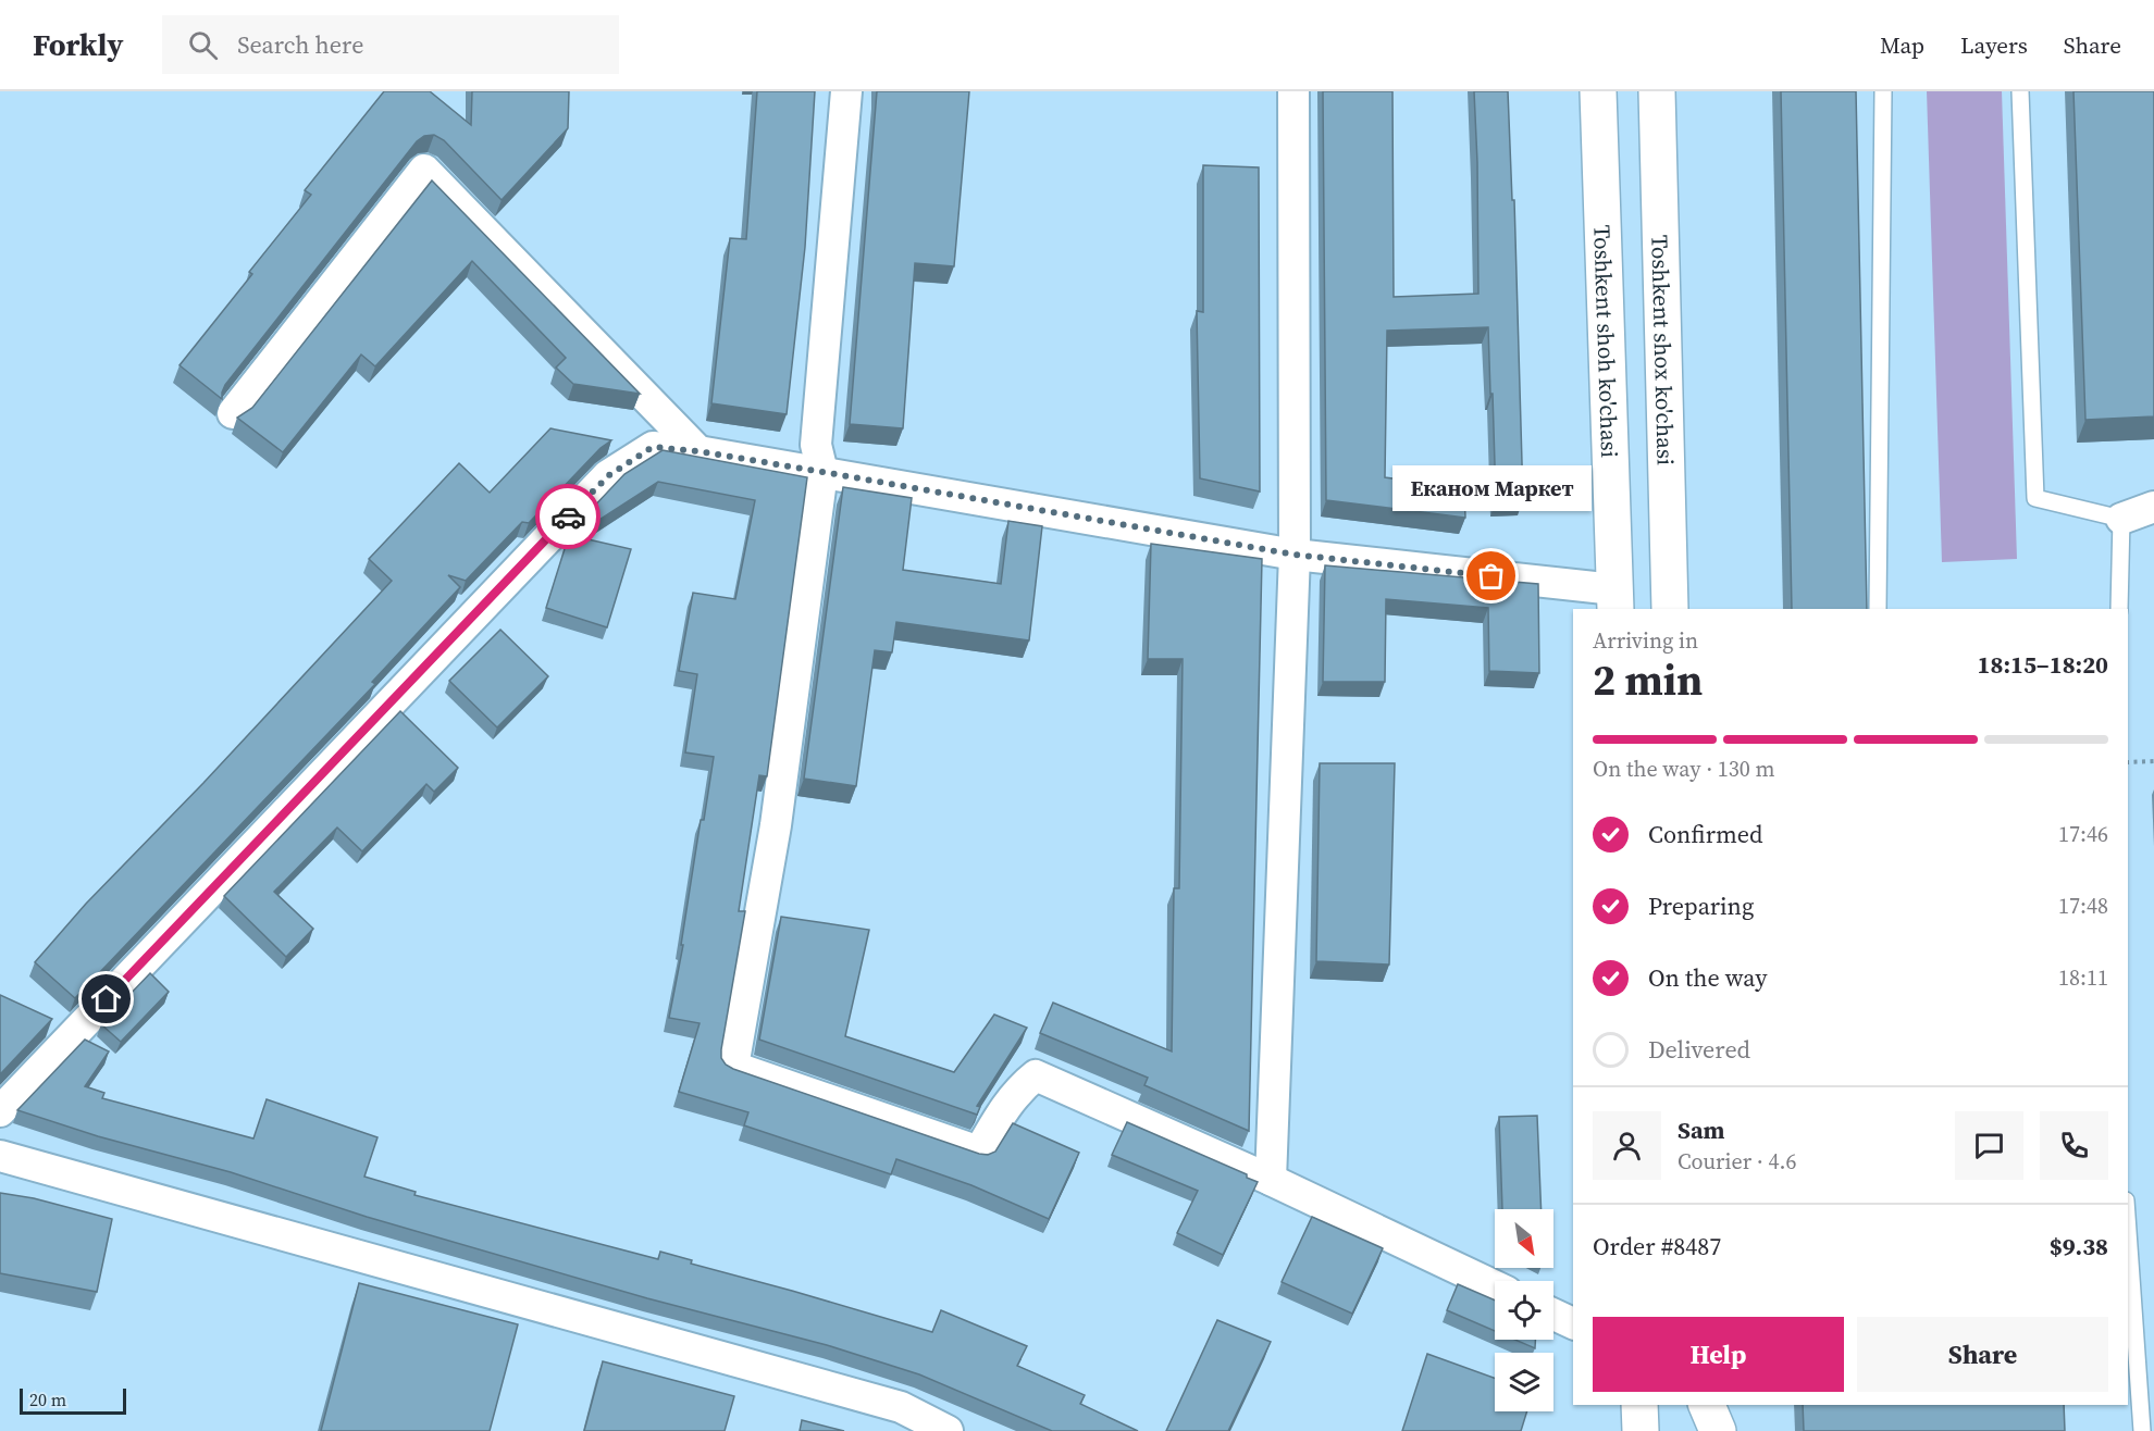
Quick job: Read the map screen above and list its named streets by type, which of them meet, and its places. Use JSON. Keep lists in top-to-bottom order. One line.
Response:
{"streets":{"main road":["Toshkent shoh ko'chasi","Toshkent shox ko'chasi"]},"places":["Еканом Маркет"],"scale_bar":"20 m","north":"bottom right","page":{"header":"Forkly","search":"Search here","nav":["Map","Layers","Share"],"bubble":"Еканом Маркет","heading":["2 min","Arriving in","18:15–18:20"],"panel":["Sam","Courier · 4.6","Order #8487","$9.38"],"bar":"On the way · 130 m","list":[["Confirmed","17:46"],["Preparing","17:48"],["On the way","18:11"],"Delivered"],"buttons":["Help","Share"],"scale":"20 m"}}
